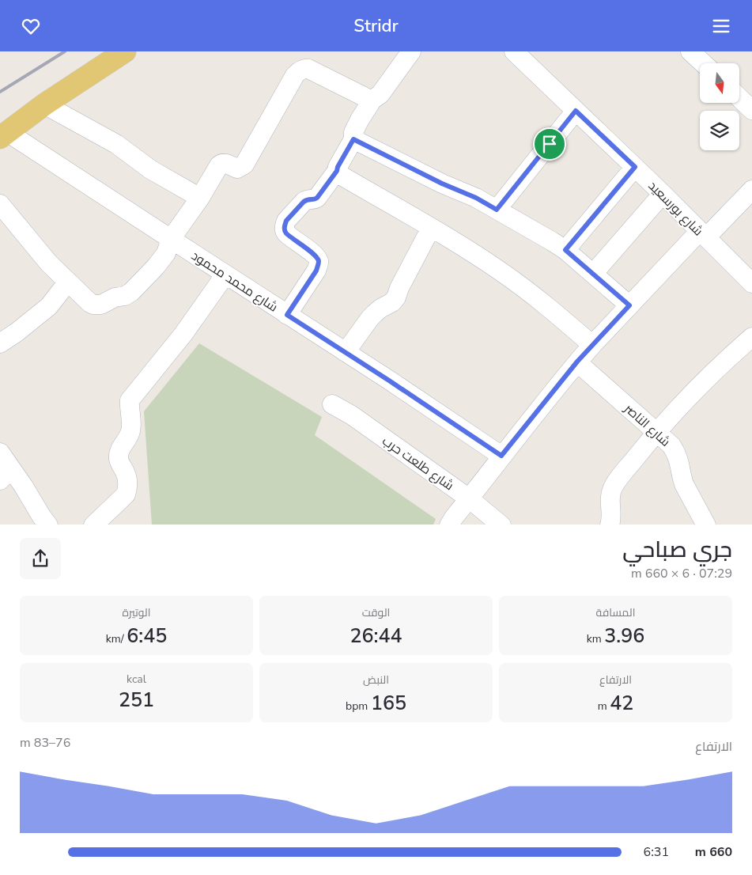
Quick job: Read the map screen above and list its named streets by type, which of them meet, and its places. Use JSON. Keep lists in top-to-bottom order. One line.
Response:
{"streets":{"street":["شارع بورسعيد","شارع محمد محمود","شارع الناصر","شارع طلعت حرب"]},"north":"bottom","page":{"header":"Stridr","heading":["جري صباحي","07:29 · 6 × 660 m"],"stats":[["المسافة","3.96 km"],["الوقت","26:44"],["الوتيرة","6:45 /km"],["الارتفاع","42 m"],["النبض","165 bpm"],["kcal","251"]],"chart":["الارتفاع","76–83 m"],"list":[{"name":"660 m","note":"6:31"}]}}
